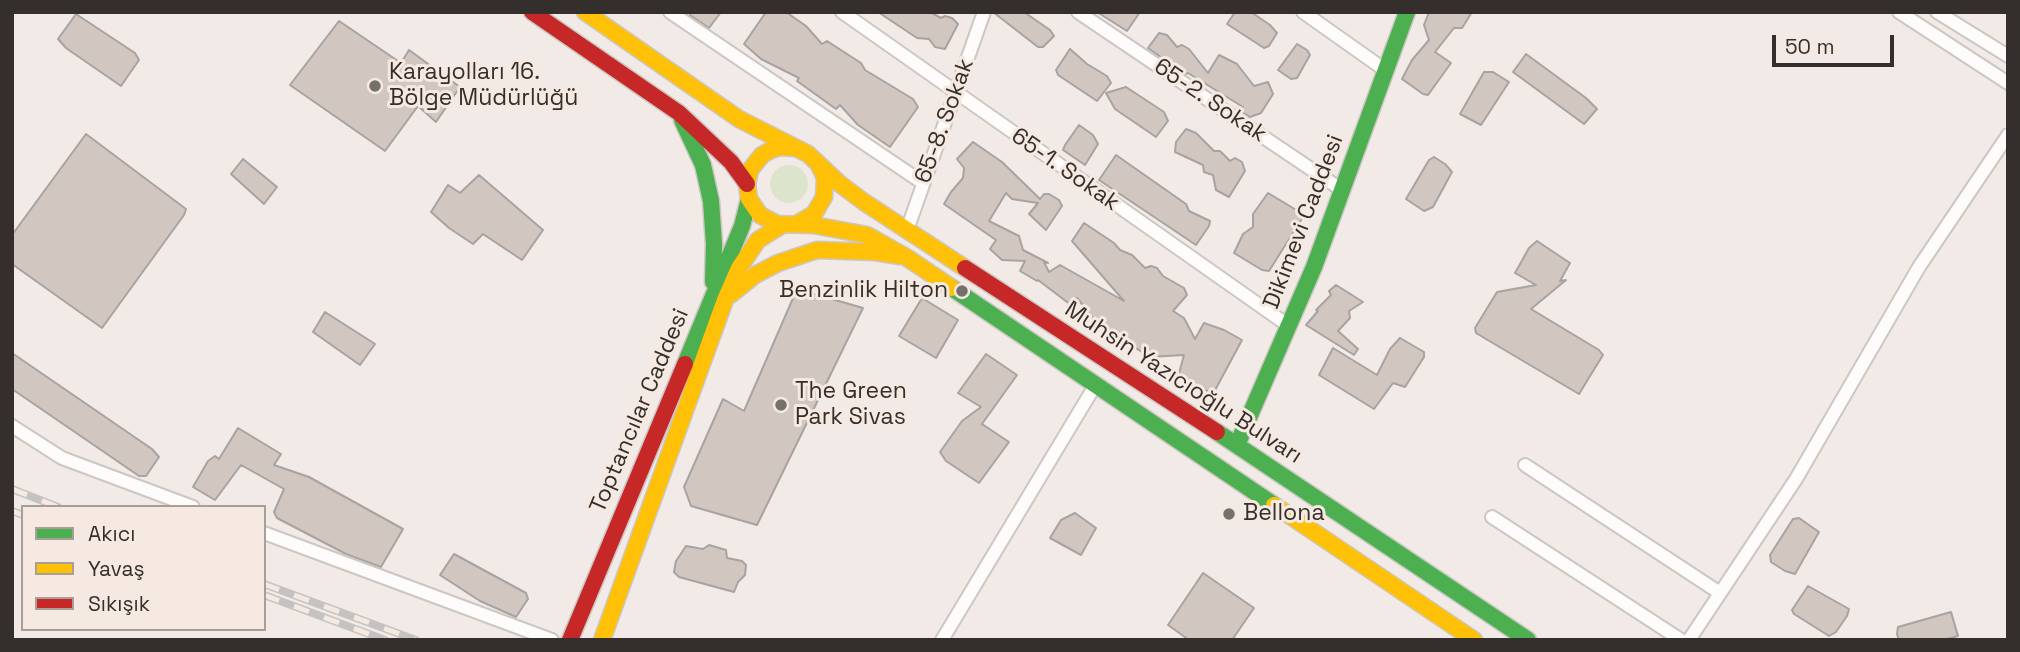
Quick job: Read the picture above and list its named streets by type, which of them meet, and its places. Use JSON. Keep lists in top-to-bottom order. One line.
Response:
{"streets":{"main road":["Dikimevi Caddesi","Muhsin Yazıcıoğlu Bulvarı","Toptancılar Caddesi"],"street":["65-2. Sokak","65-8. Sokak","65-1. Sokak"]},"crossings":[["65-2. Sokak","Dikimevi Caddesi"],["65-8. Sokak","65-1. Sokak"],["65-8. Sokak","Muhsin Yazıcıoğlu Bulvarı"],["65-1. Sokak","Dikimevi Caddesi"],["Dikimevi Caddesi","Muhsin Yazıcıoğlu Bulvarı"],["Muhsin Yazıcıoğlu Bulvarı","Toptancılar Caddesi"]],"places":["Karayolları 16. Bölge Müdürlüğü","Benzinlik Hilton","The Green Park Sivas","Bellona"],"legend":["Akıcı","Yavaş","Sıkışık"],"scale_bar":"50 m"}
